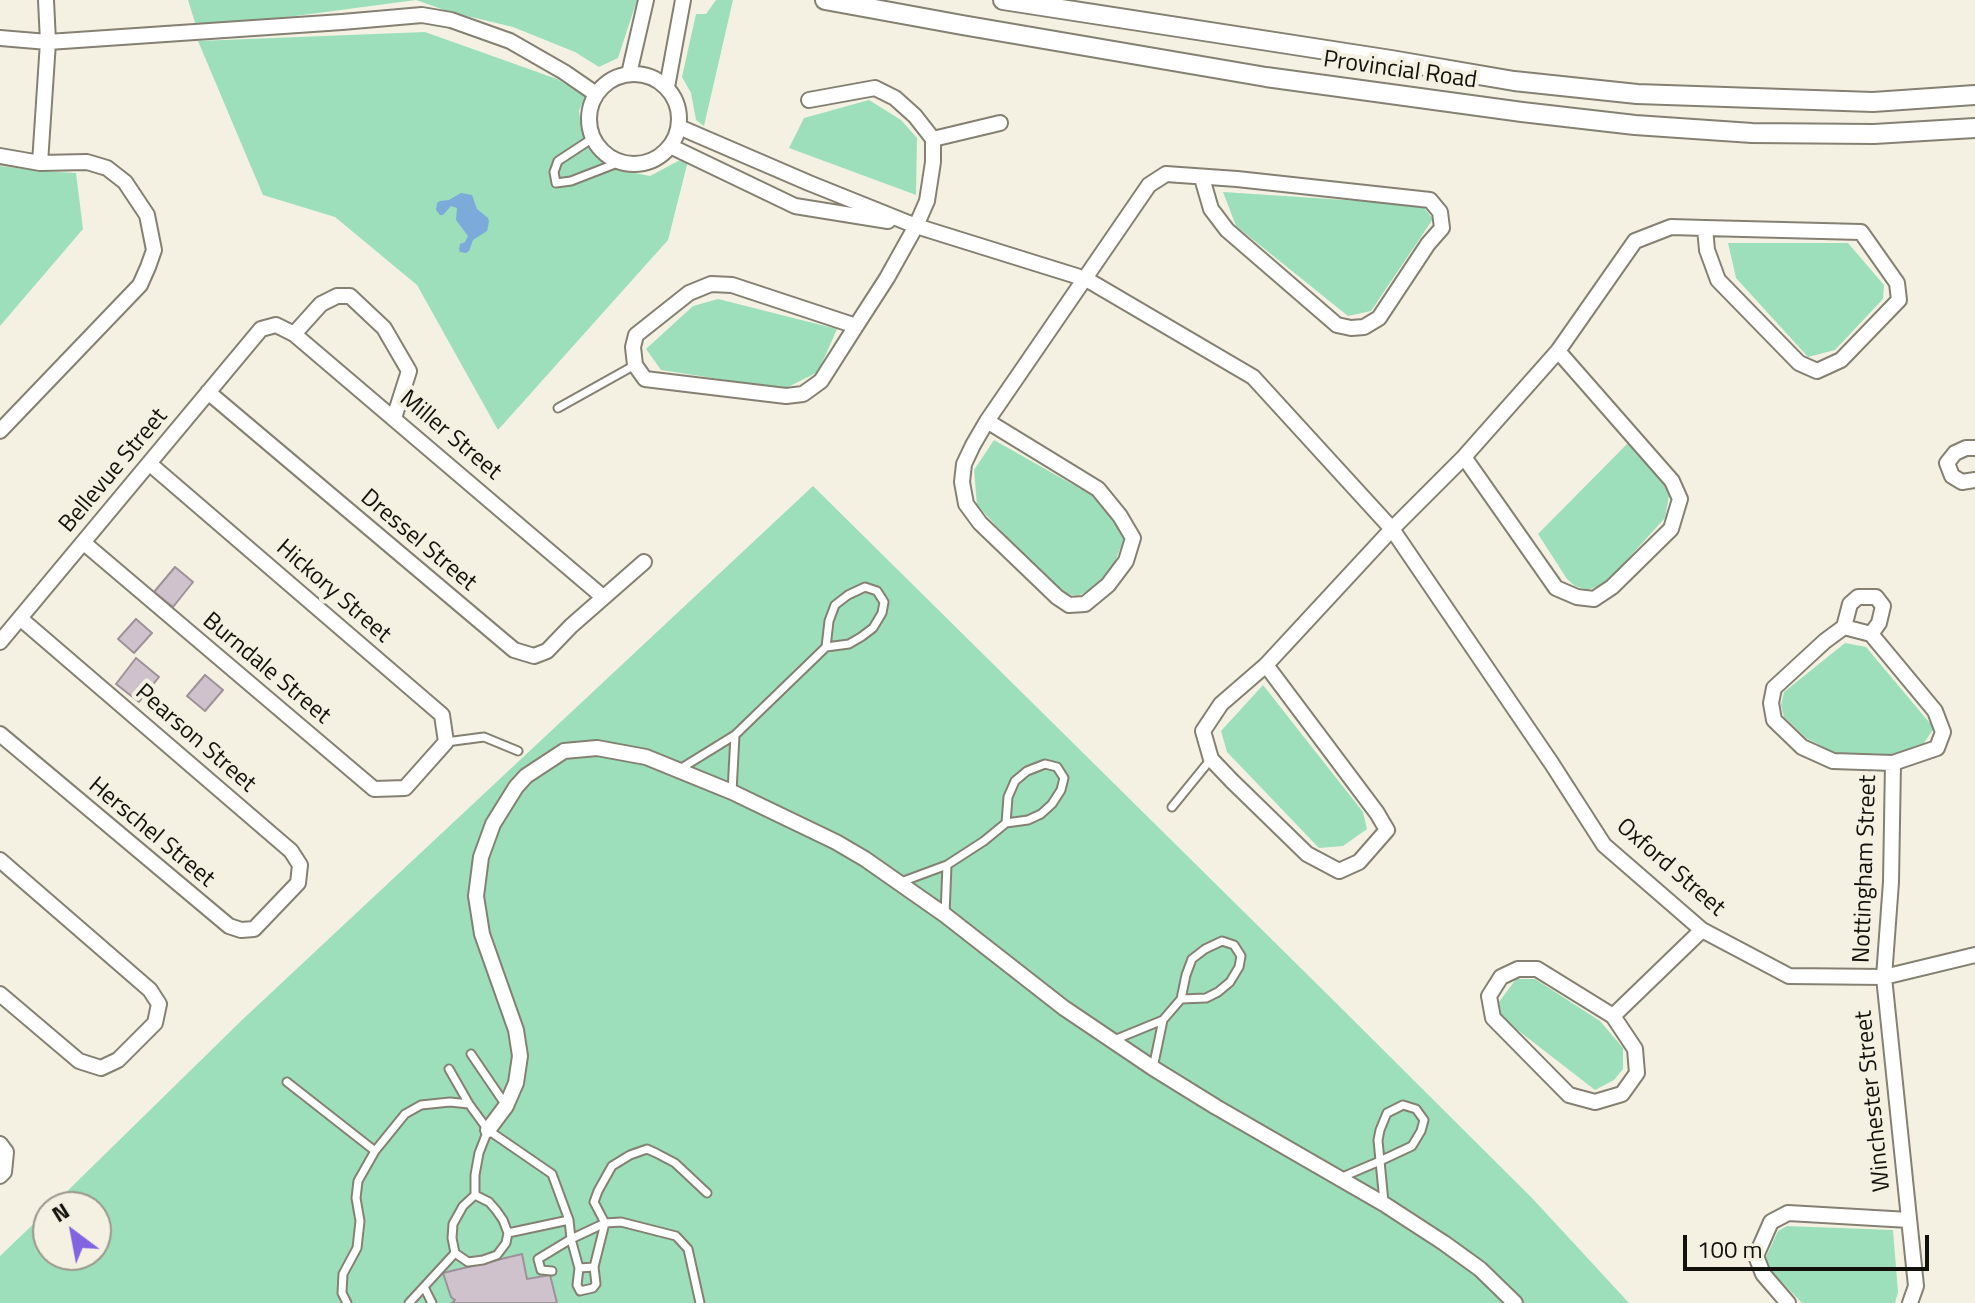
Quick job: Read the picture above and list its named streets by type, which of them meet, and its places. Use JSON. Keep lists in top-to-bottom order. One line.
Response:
{"streets":{"street":["Provincial Road","Miller Street","Bellevue Street","Dressel Street","Hickory Street","Burndale Street","Pearson Street","Herschel Street","Oxford Street","Nottingham Street","Winchester Street"]},"crossings":[["Miller Street","Dressel Street"],["Hickory Street","Burndale Street"],["Pearson Street","Herschel Street"],["Oxford Street","Nottingham Street"],["Oxford Street","Winchester Street"],["Nottingham Street","Winchester Street"]],"scale_bar":"100 m","north":"top left"}
